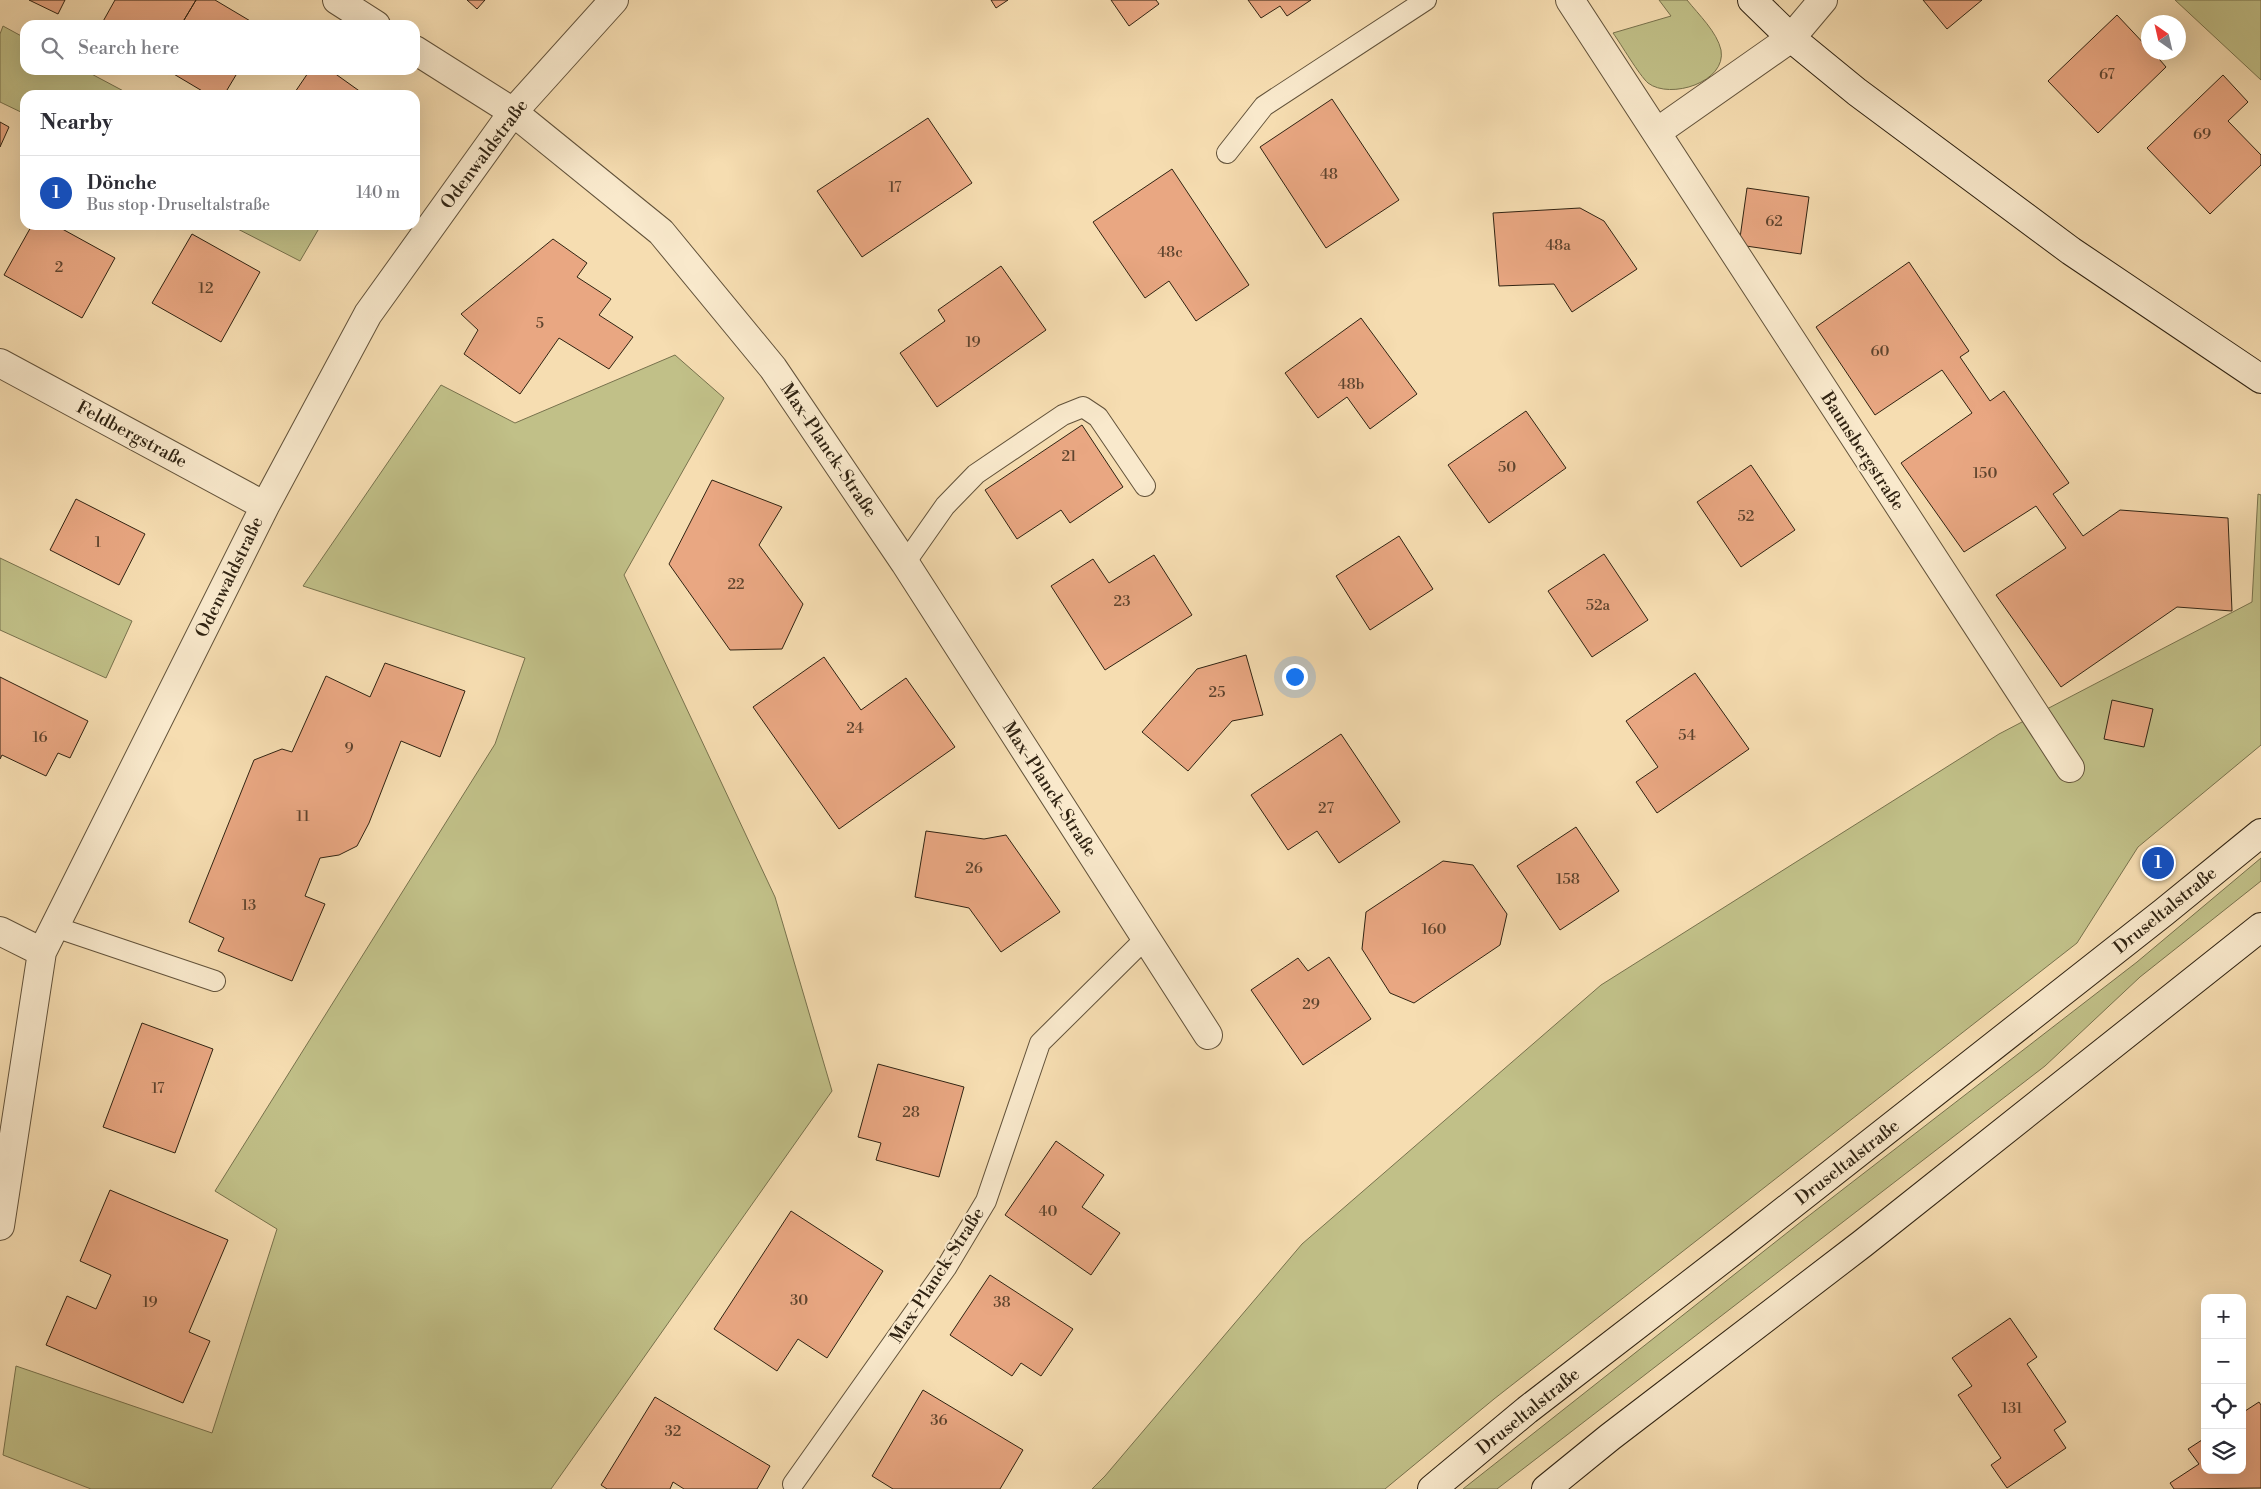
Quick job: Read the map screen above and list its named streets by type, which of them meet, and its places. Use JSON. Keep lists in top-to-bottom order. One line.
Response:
{"streets":{"street":["Odenwaldstraße","Feldbergstraße","Max-Planck-Straße","Baunsbergstraße","Druseltalstraße"]},"crossings":[["Odenwaldstraße","Feldbergstraße"],["Odenwaldstraße","Max-Planck-Straße"]],"house_numbers":["67","69","48","17","62","48a","48c","2","12","5","19","60","48b","21","50","150","52","1","22","23","52a","25","24","54","16","9","27","11","26","158","13","160","29","17","28","40","30","19","38","131","36","32"],"north":"top left","page":{"search":"Search here","heading":"Nearby","list":[{"mark":"1","name":"Dönche","note":"Bus stop · Druseltalstraße","value":"140 m"}],"pins":"1","map_buttons":["+","−"]}}
